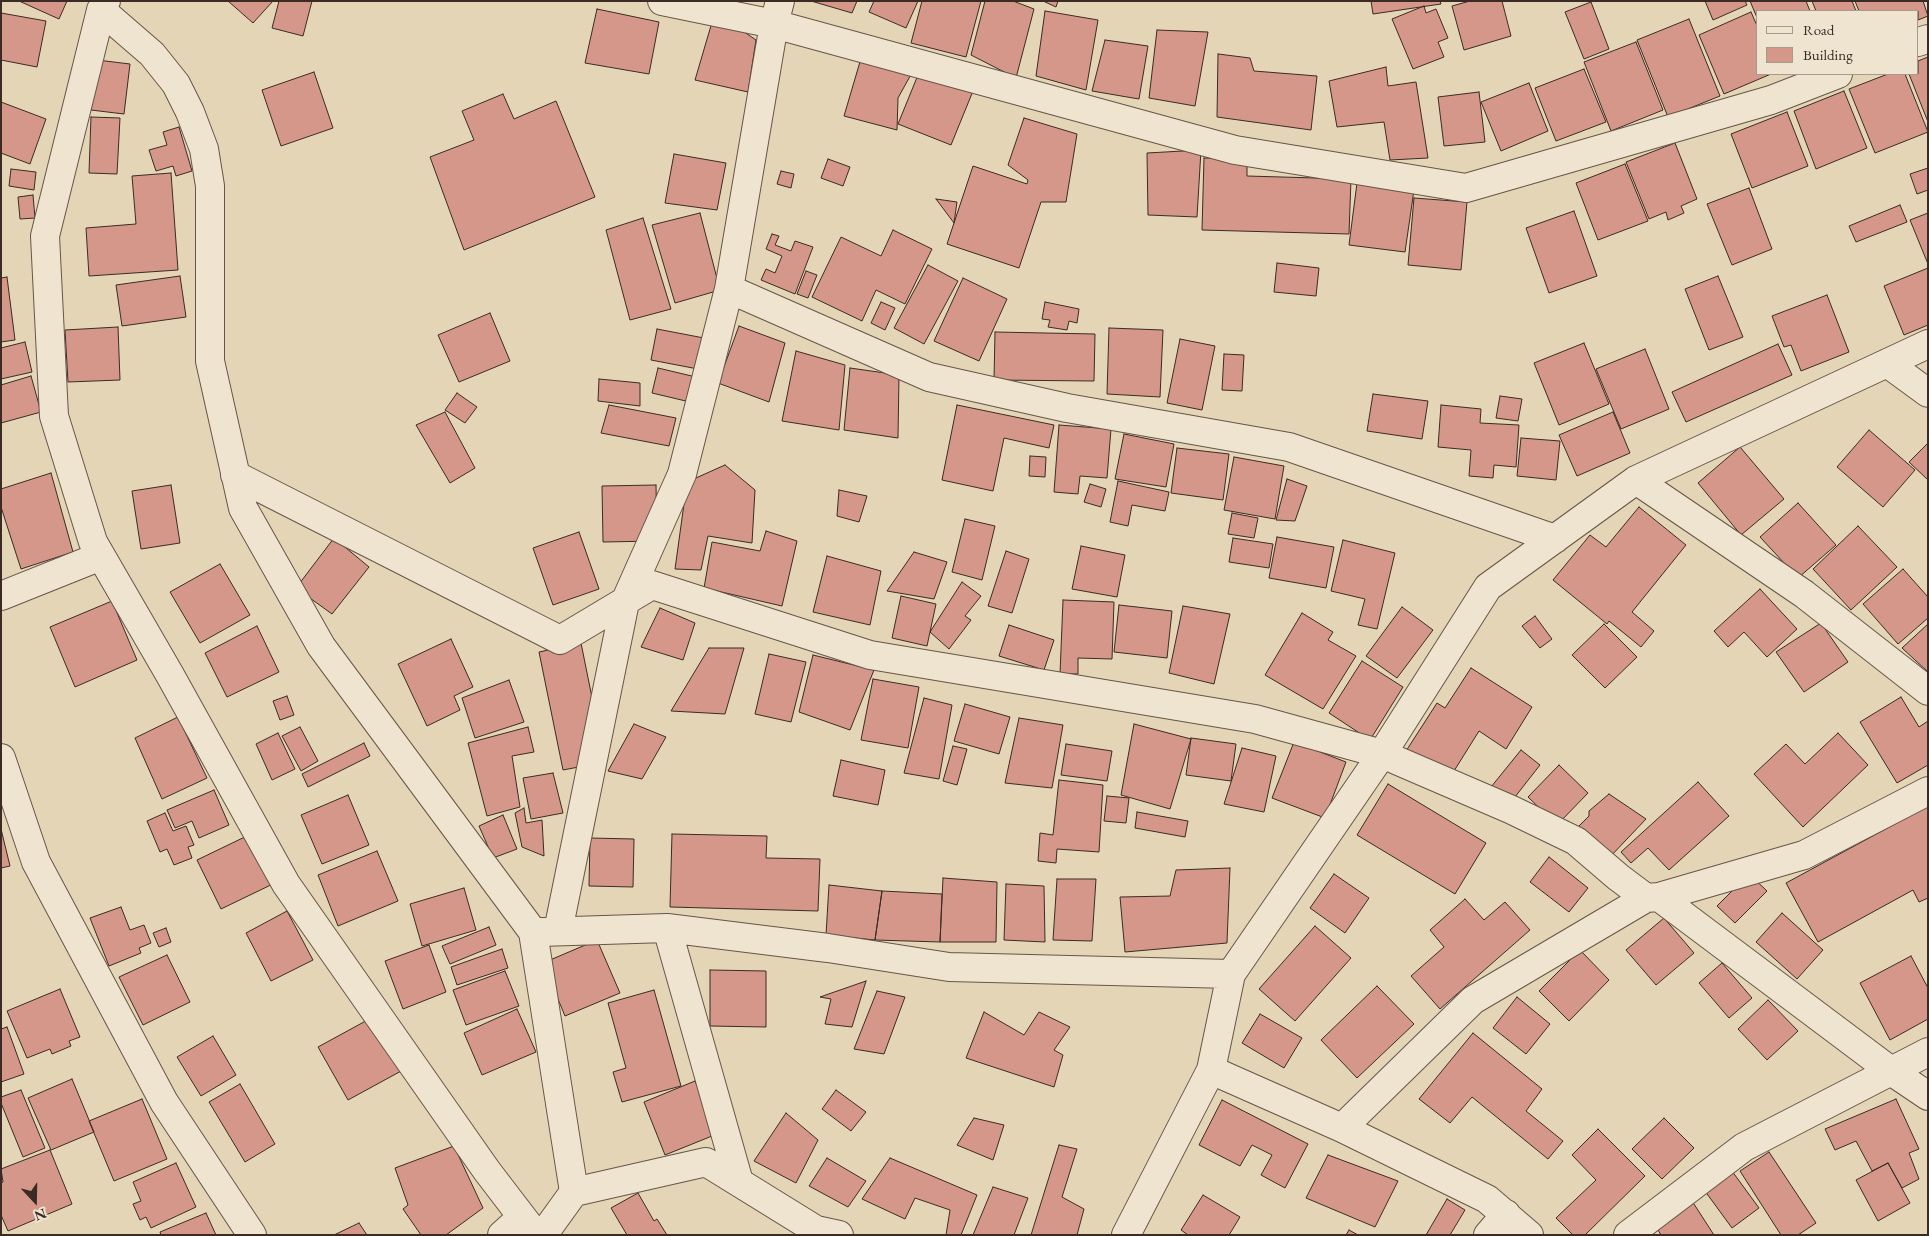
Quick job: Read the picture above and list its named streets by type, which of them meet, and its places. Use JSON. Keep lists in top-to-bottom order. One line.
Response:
{"legend":["Road","Building"],"north":"bottom"}
